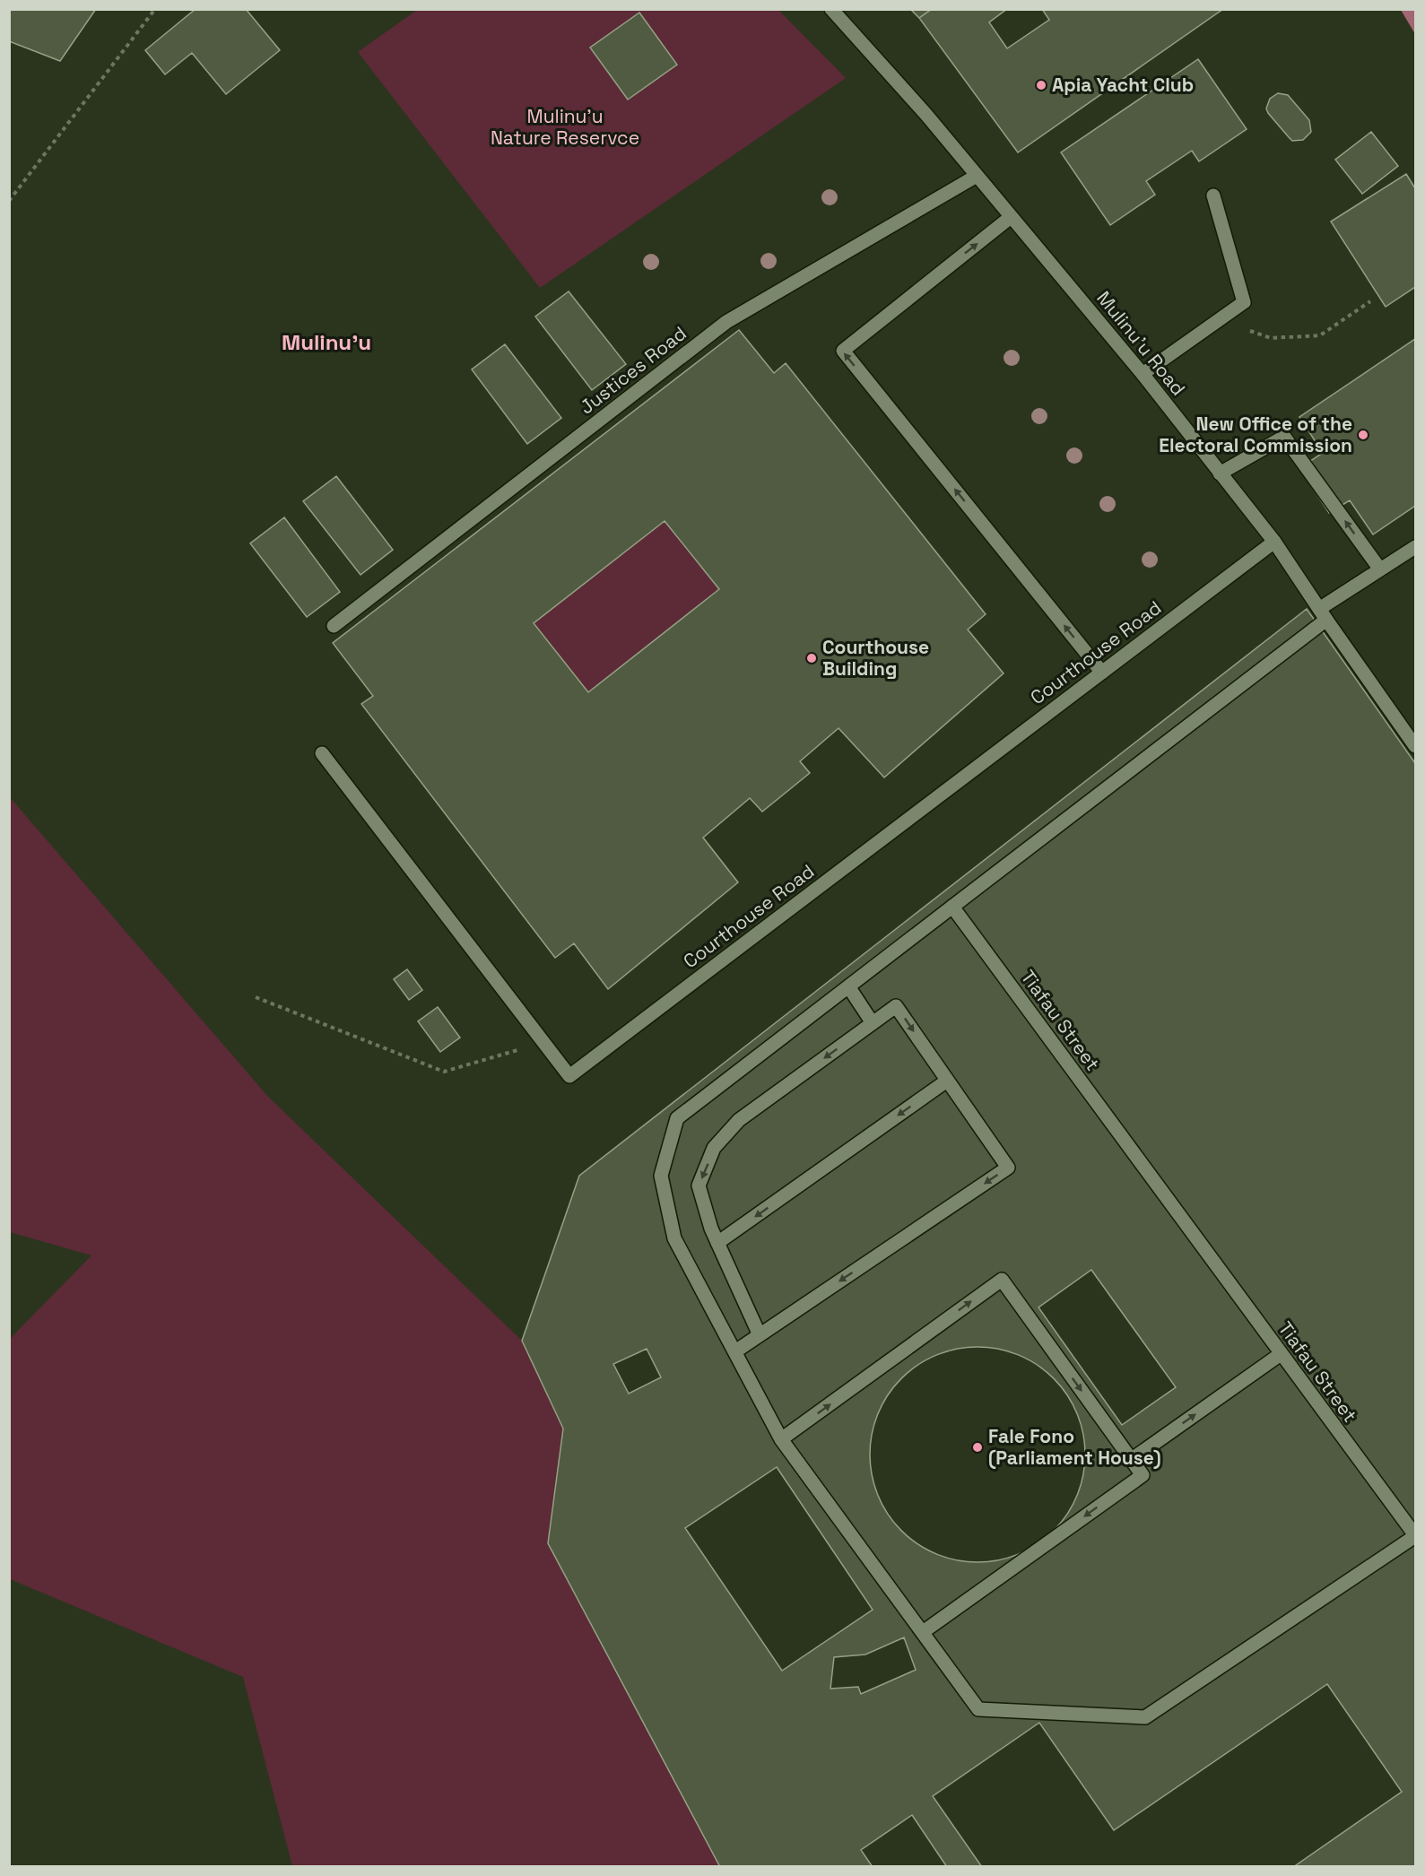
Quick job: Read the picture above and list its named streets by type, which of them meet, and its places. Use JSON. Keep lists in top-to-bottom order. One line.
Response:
{"streets":{"street":["Mulinu'u Road","Justices Road","Courthouse Road","Tiafau Street"]},"crossings":[["Mulinu'u Road","Justices Road"],["Mulinu'u Road","Courthouse Road"]],"districts":["Mulinu'u"],"parks":["Mulinu'u Nature Reservce"],"places":["Apia Yacht Club","New Office of the Electoral Commission","Courthouse Building","Fale Fono (Parliament House)"]}
